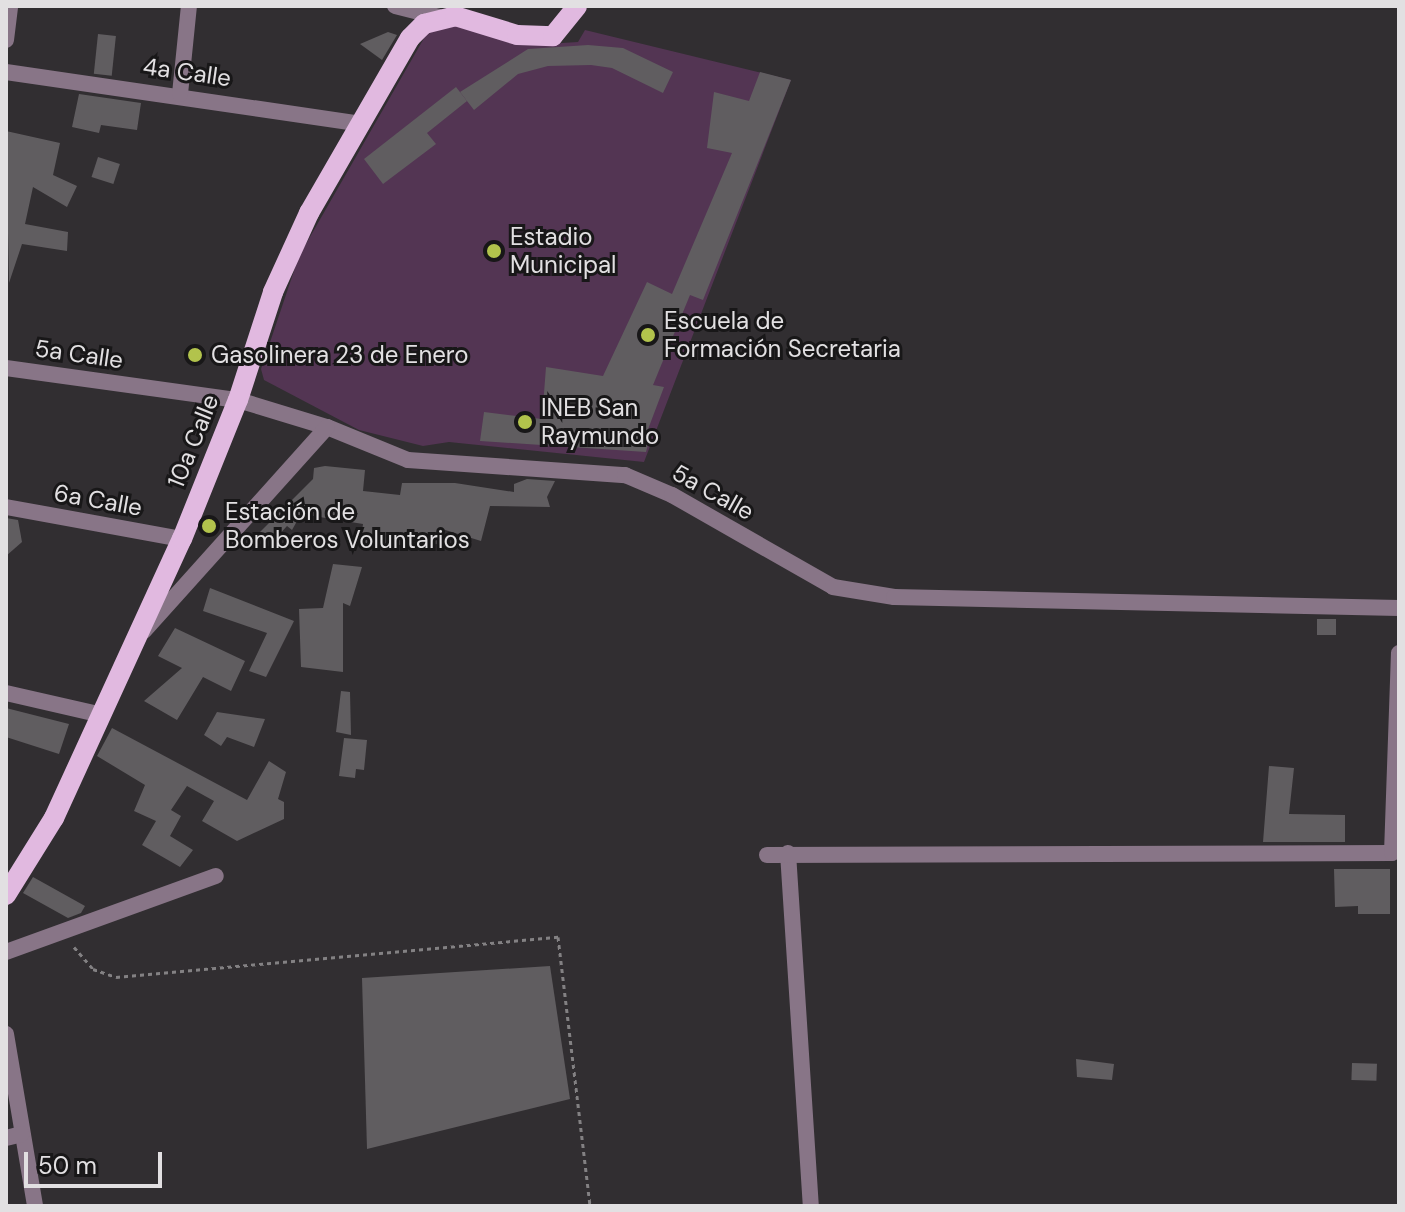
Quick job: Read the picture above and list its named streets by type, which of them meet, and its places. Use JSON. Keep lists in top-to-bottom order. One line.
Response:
{"streets":{"main road":["10a Calle"],"street":["4a Calle","5a Calle","6a Calle"]},"crossings":[["4a Calle","10a Calle"],["5a Calle","10a Calle"],["10a Calle","6a Calle"]],"places":["Estadio Municipal","Escuela de Formación Secretaria","Gasolinera 23 de Enero","INEB San Raymundo","Estación de Bomberos Voluntarios"],"scale_bar":"50 m"}
